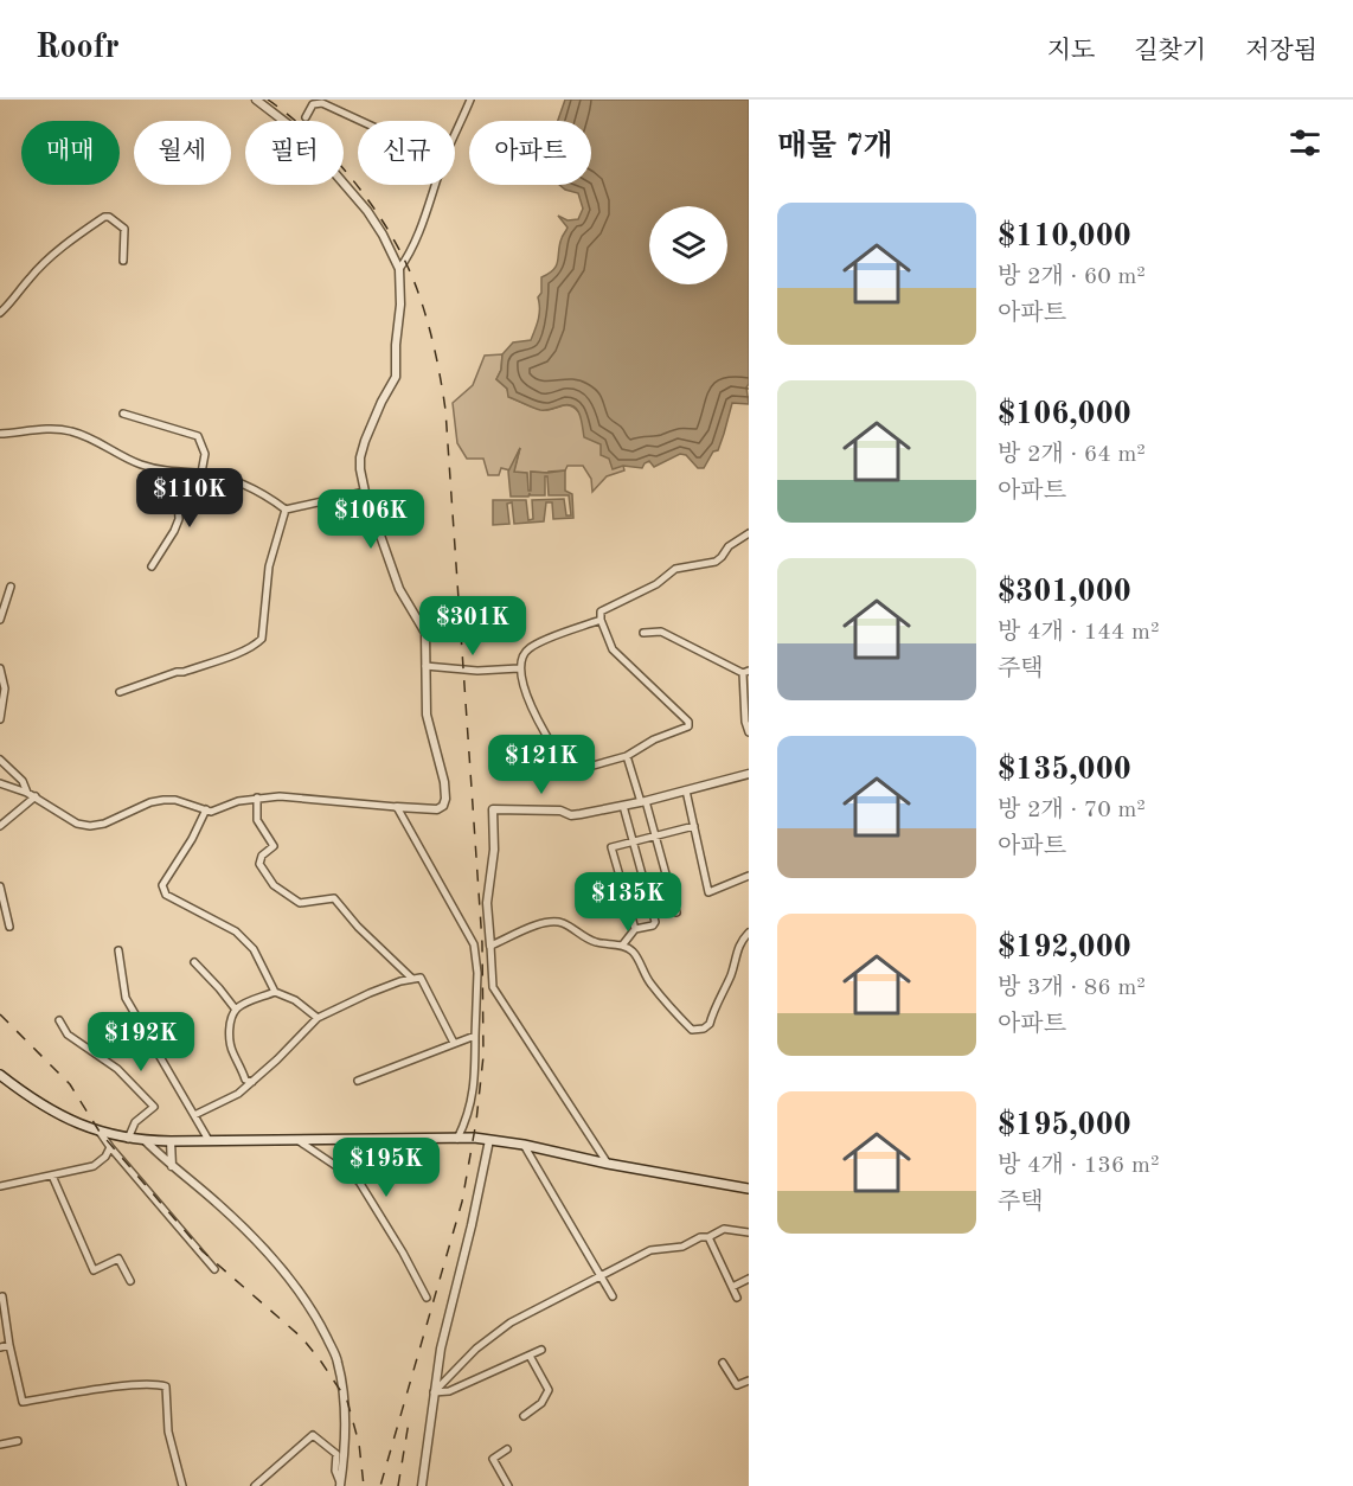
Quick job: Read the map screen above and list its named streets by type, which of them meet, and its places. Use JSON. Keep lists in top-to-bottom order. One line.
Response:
{"page":{"header":"Roofr","nav":["지도","길찾기","저장됨"],"heading":"매물 7개","chip":["매매","월세","필터","신규","아파트"],"list":[{"name":"$110,000","note":"방 2개 · 60 m² · 아파트"},{"name":"$106,000","note":"방 2개 · 64 m² · 아파트"},{"name":"$301,000","note":"방 4개 · 144 m² · 주택"},{"name":"$135,000","note":"방 2개 · 70 m² · 아파트"},{"name":"$192,000","note":"방 3개 · 86 m² · 아파트"},{"name":"$195,000","note":"방 4개 · 136 m² · 주택"}],"price":["$110K","$106K","$301K","$121K","$135K","$192K","$195K"]}}
